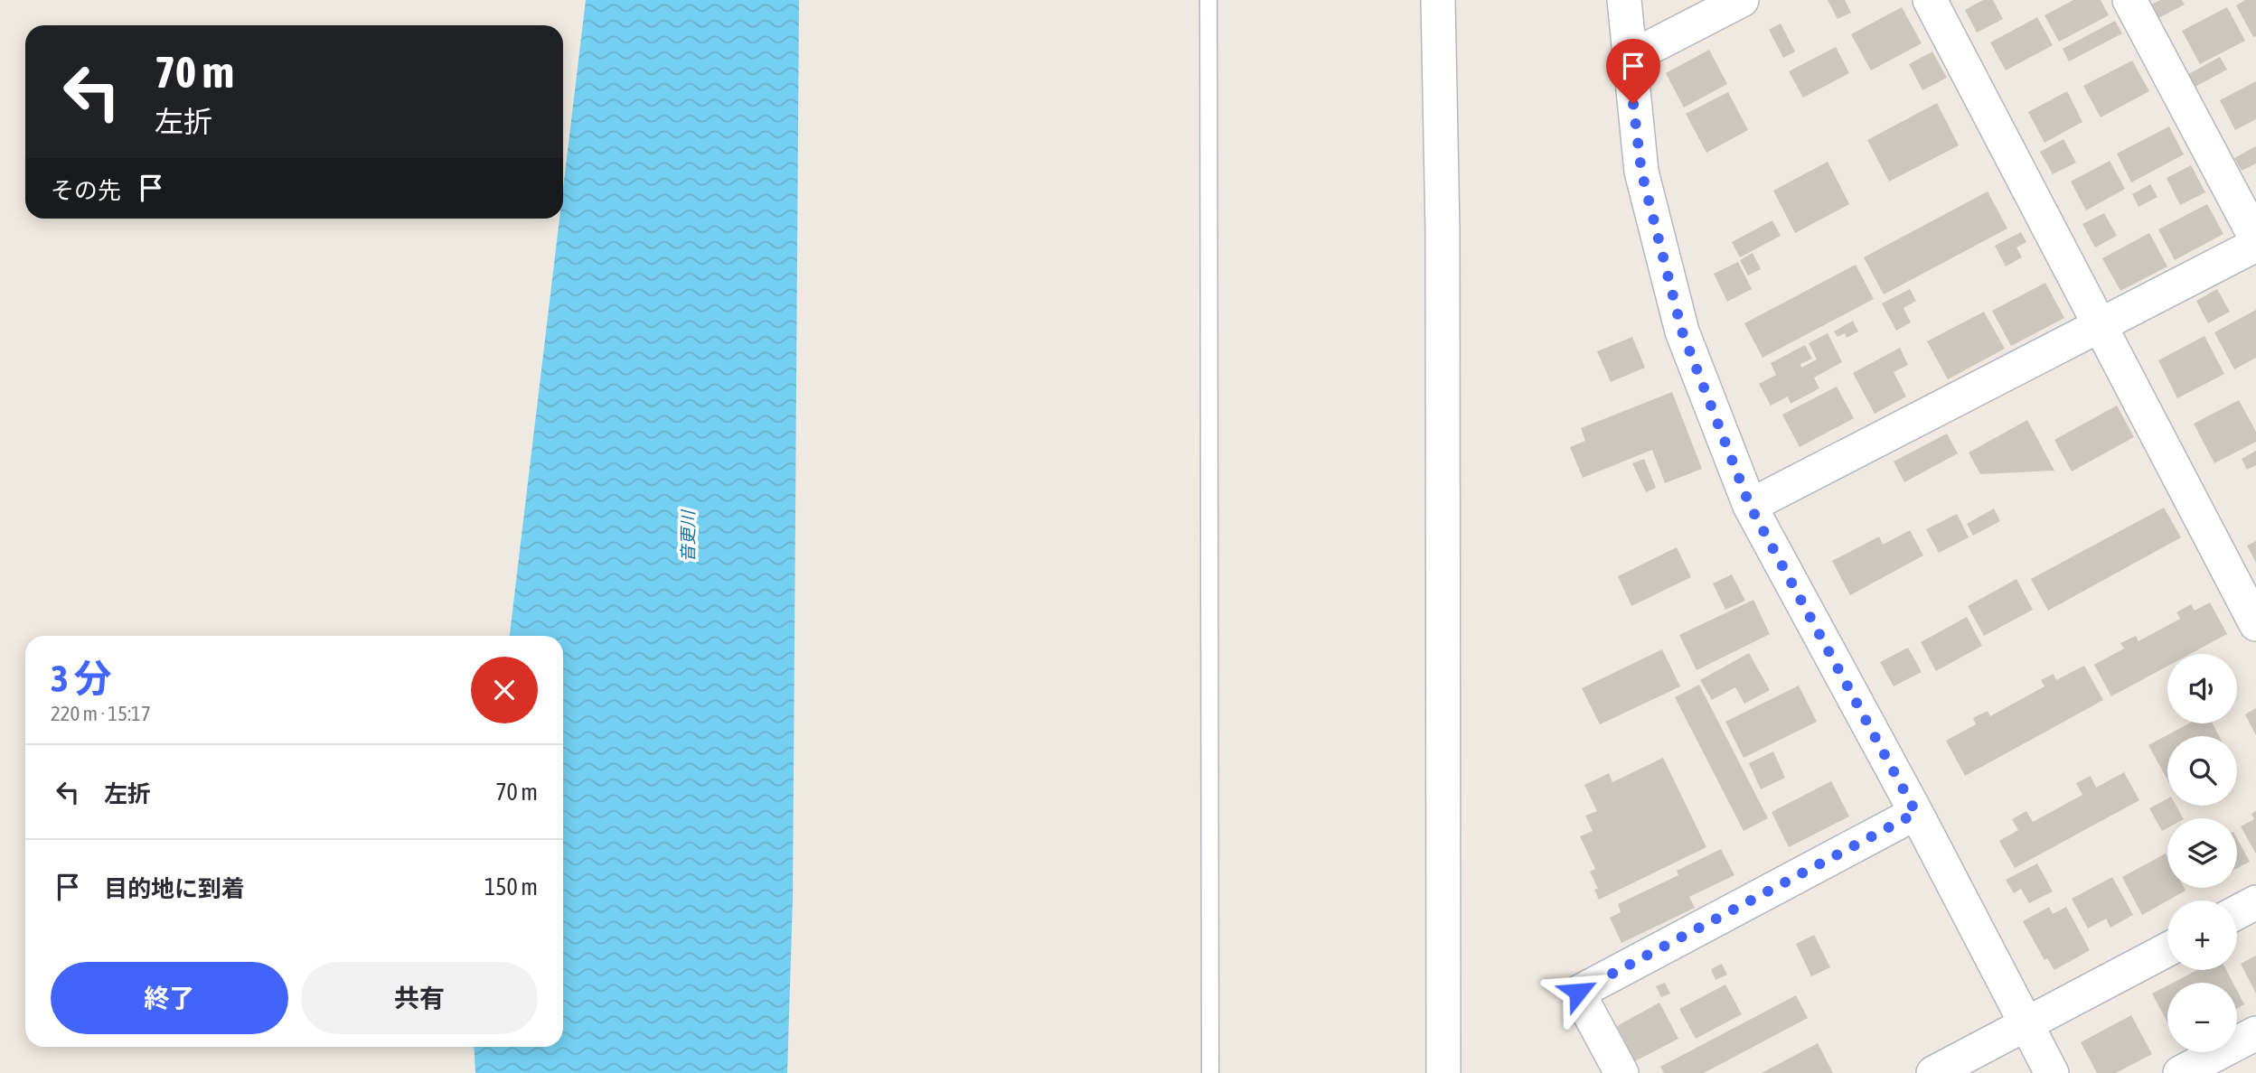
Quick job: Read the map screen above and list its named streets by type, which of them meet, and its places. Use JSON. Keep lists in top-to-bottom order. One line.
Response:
{"water":["音更川"],"page":{"turn":["70 m","左折"],"then":"その先","heading":["3 分","220 m · 15:17"],"map_buttons":["+","−"],"list":[{"name":"左折","value":"70 m"},{"name":"目的地に到着","value":"150 m"}],"buttons":["終了","共有"]}}
